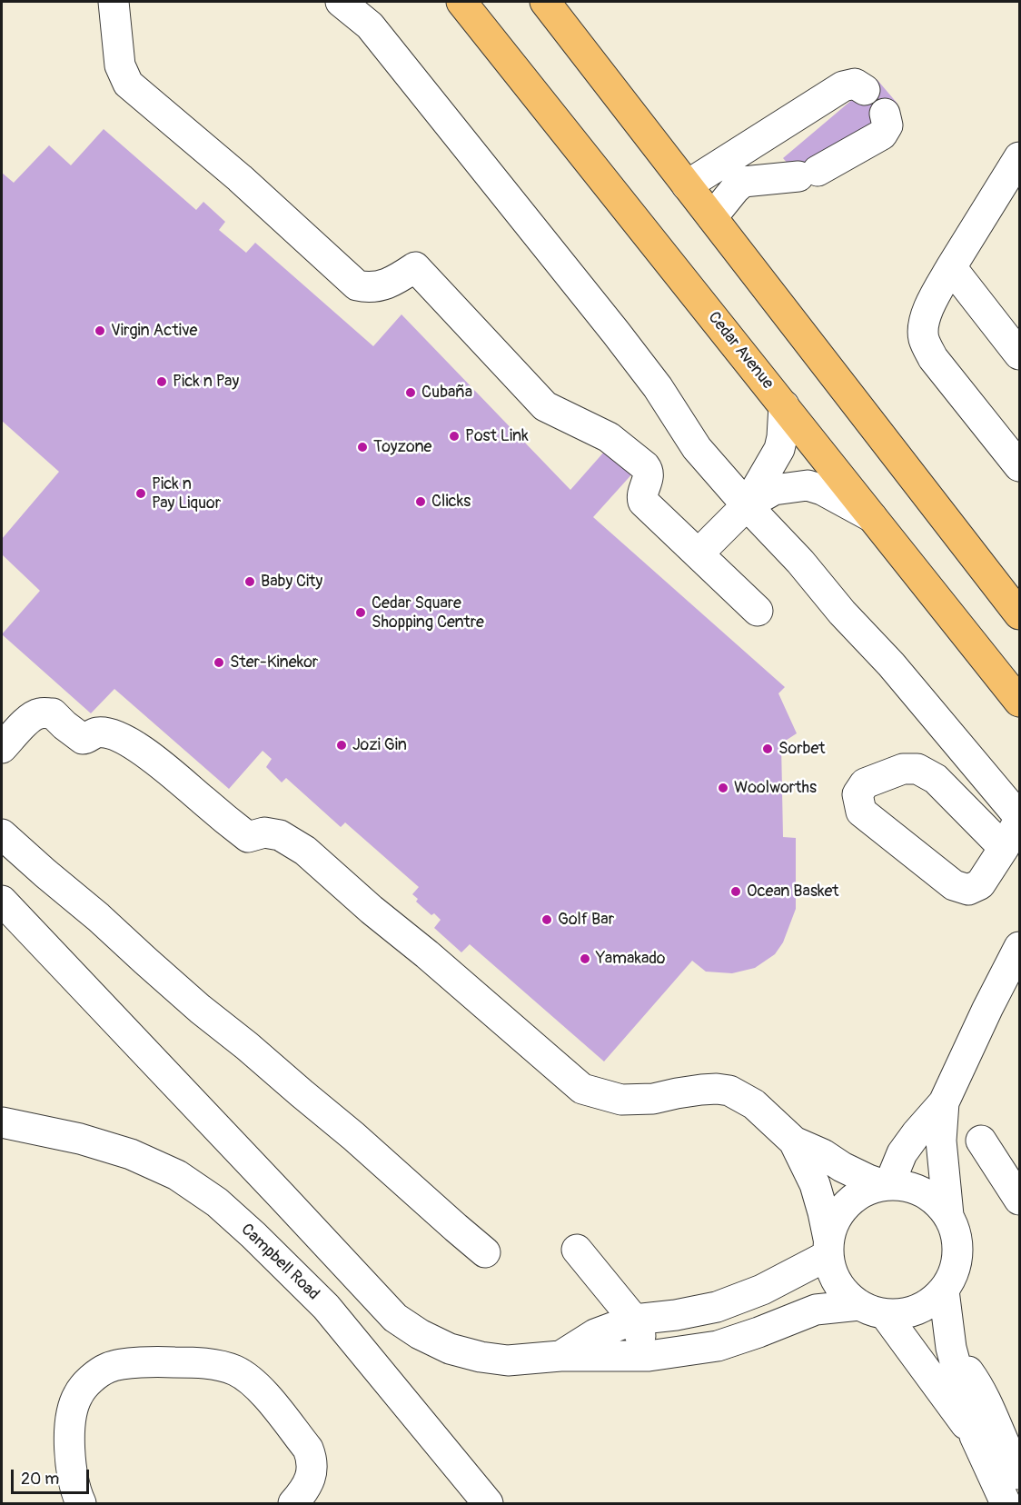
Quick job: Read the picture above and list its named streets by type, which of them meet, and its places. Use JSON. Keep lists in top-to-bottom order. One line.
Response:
{"streets":{"main road":["Cedar Avenue"],"street":["Campbell Road"]},"places":["Virgin Active","Pick n Pay","Cubaña","Post Link","Toyzone","Pick n Pay Liquor","Clicks","Baby City","Cedar Square Shopping Centre","Ster-Kinekor","Jozi Gin","Sorbet","Woolworths","Ocean Basket","Golf Bar","Yamakado"],"scale_bar":"20 m"}
